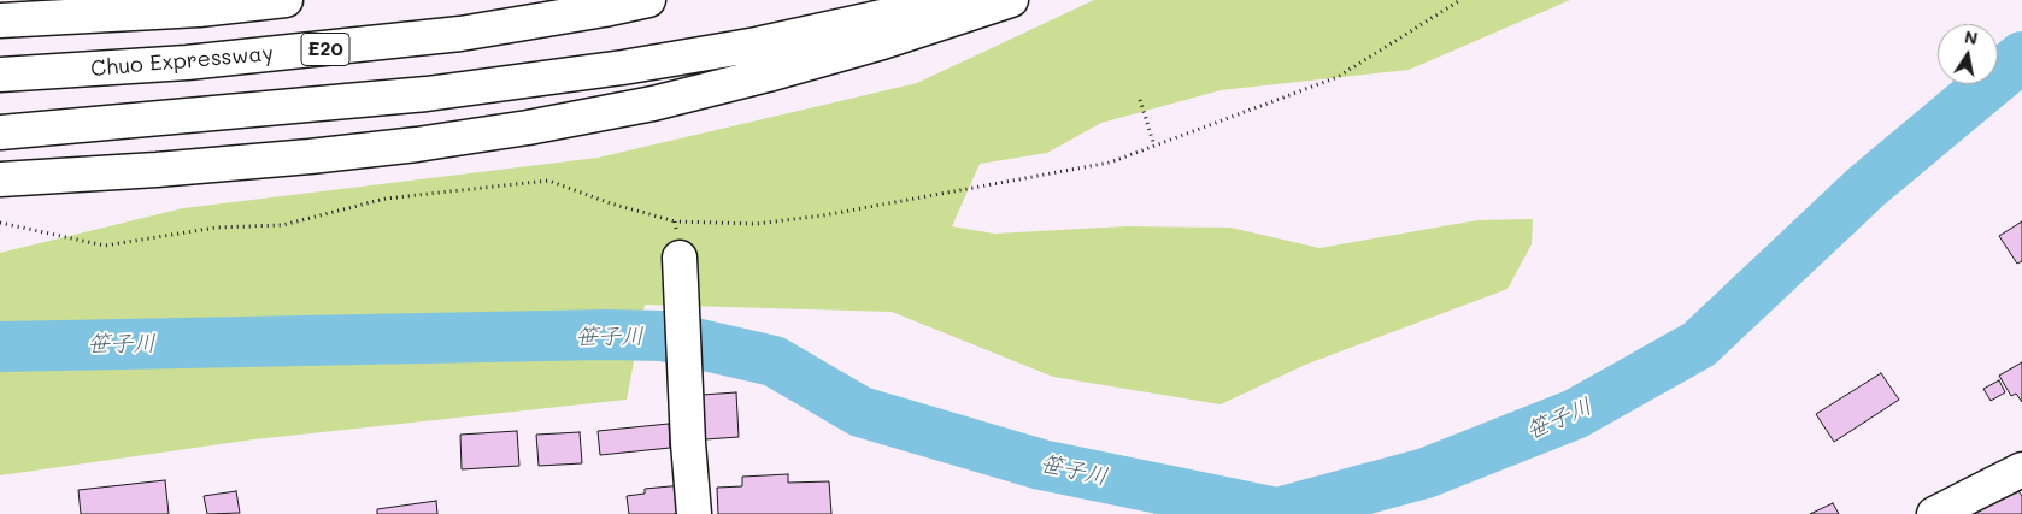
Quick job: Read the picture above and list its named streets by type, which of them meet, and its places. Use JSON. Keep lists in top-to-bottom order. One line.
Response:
{"streets":{"main road":["E20","Chuo Expressway"]},"water":["笹子川"],"north":"top"}
